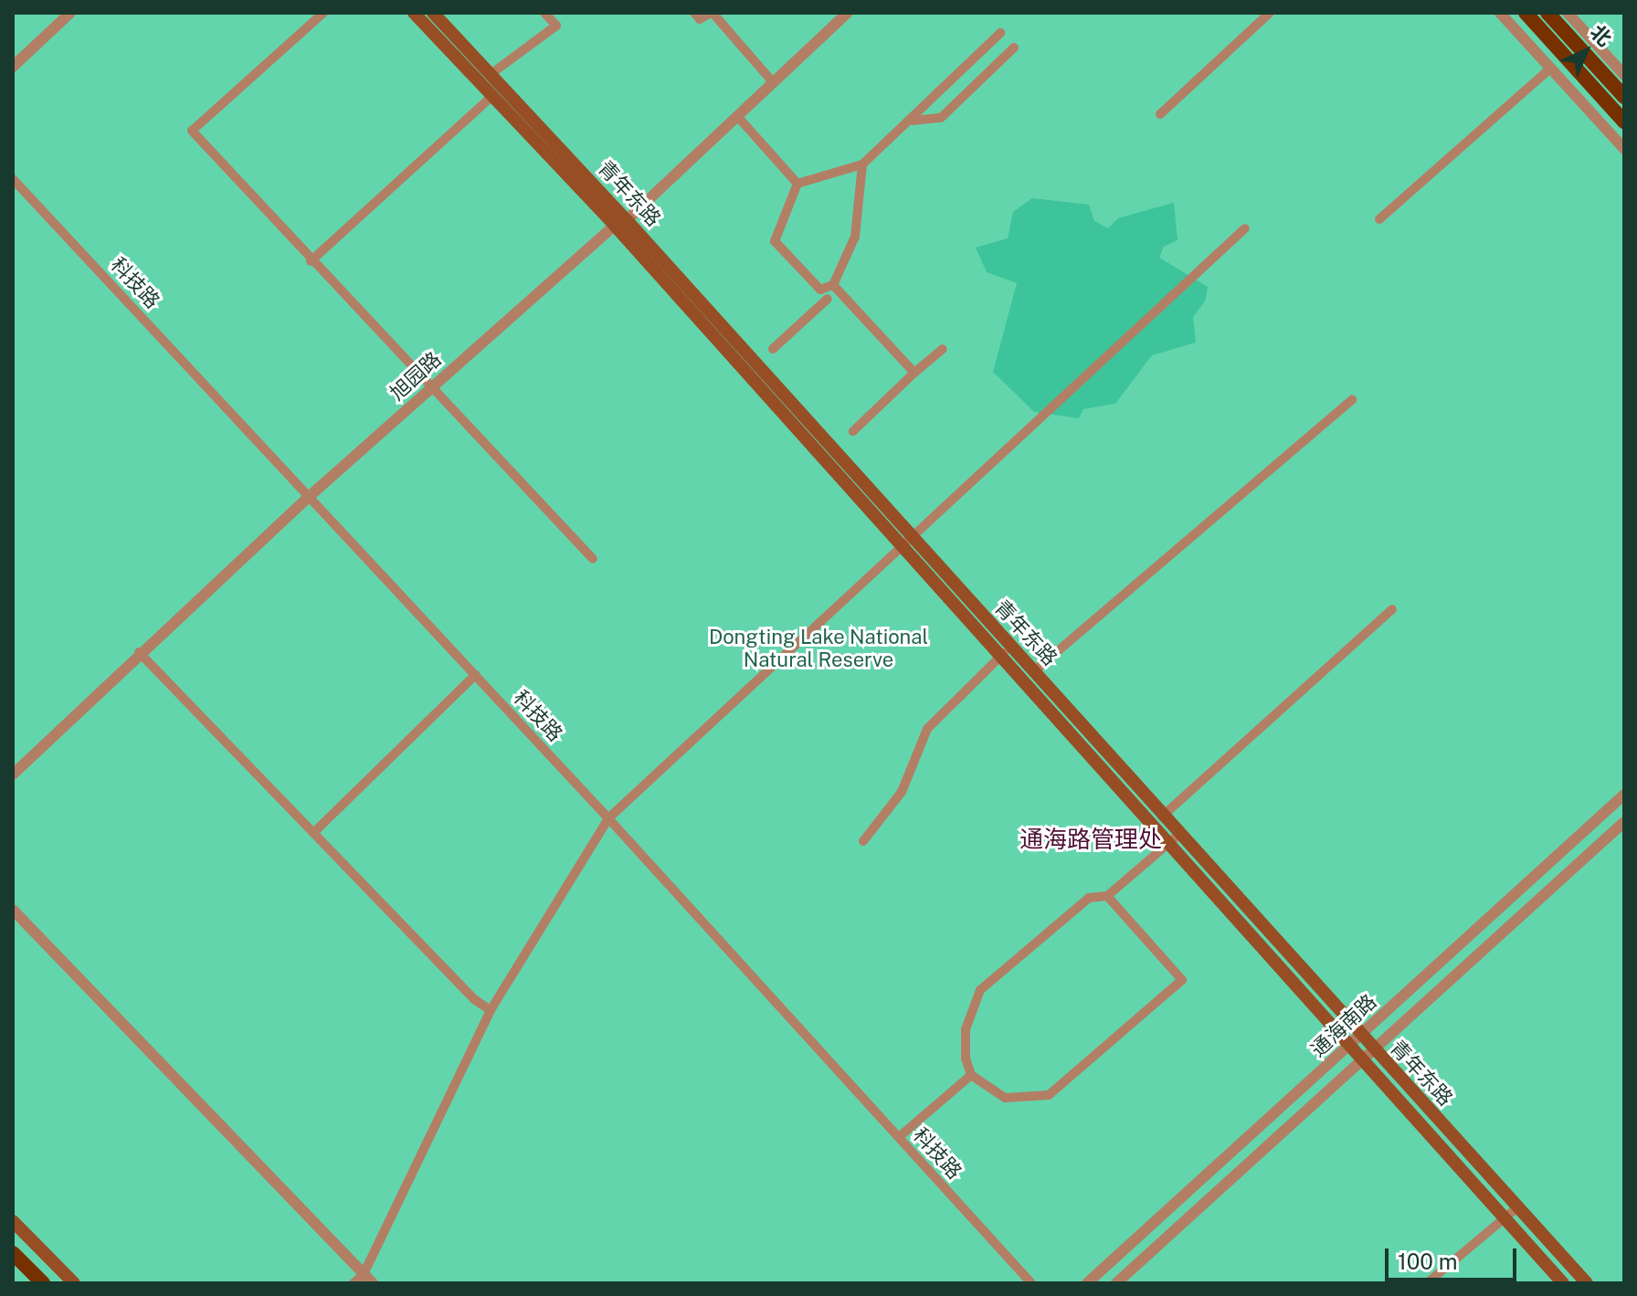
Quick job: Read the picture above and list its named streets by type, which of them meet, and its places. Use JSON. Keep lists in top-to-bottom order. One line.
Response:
{"streets":{"main road":["青年东路"],"street":["科技路","旭园路","通海南路"]},"crossings":[["青年东路","旭园路"],["青年东路","通海南路"],["科技路","旭园路"]],"districts":["通海路管理处"],"parks":["Dongting Lake National Natural Reserve"],"scale_bar":"100 m","north":"top right"}
